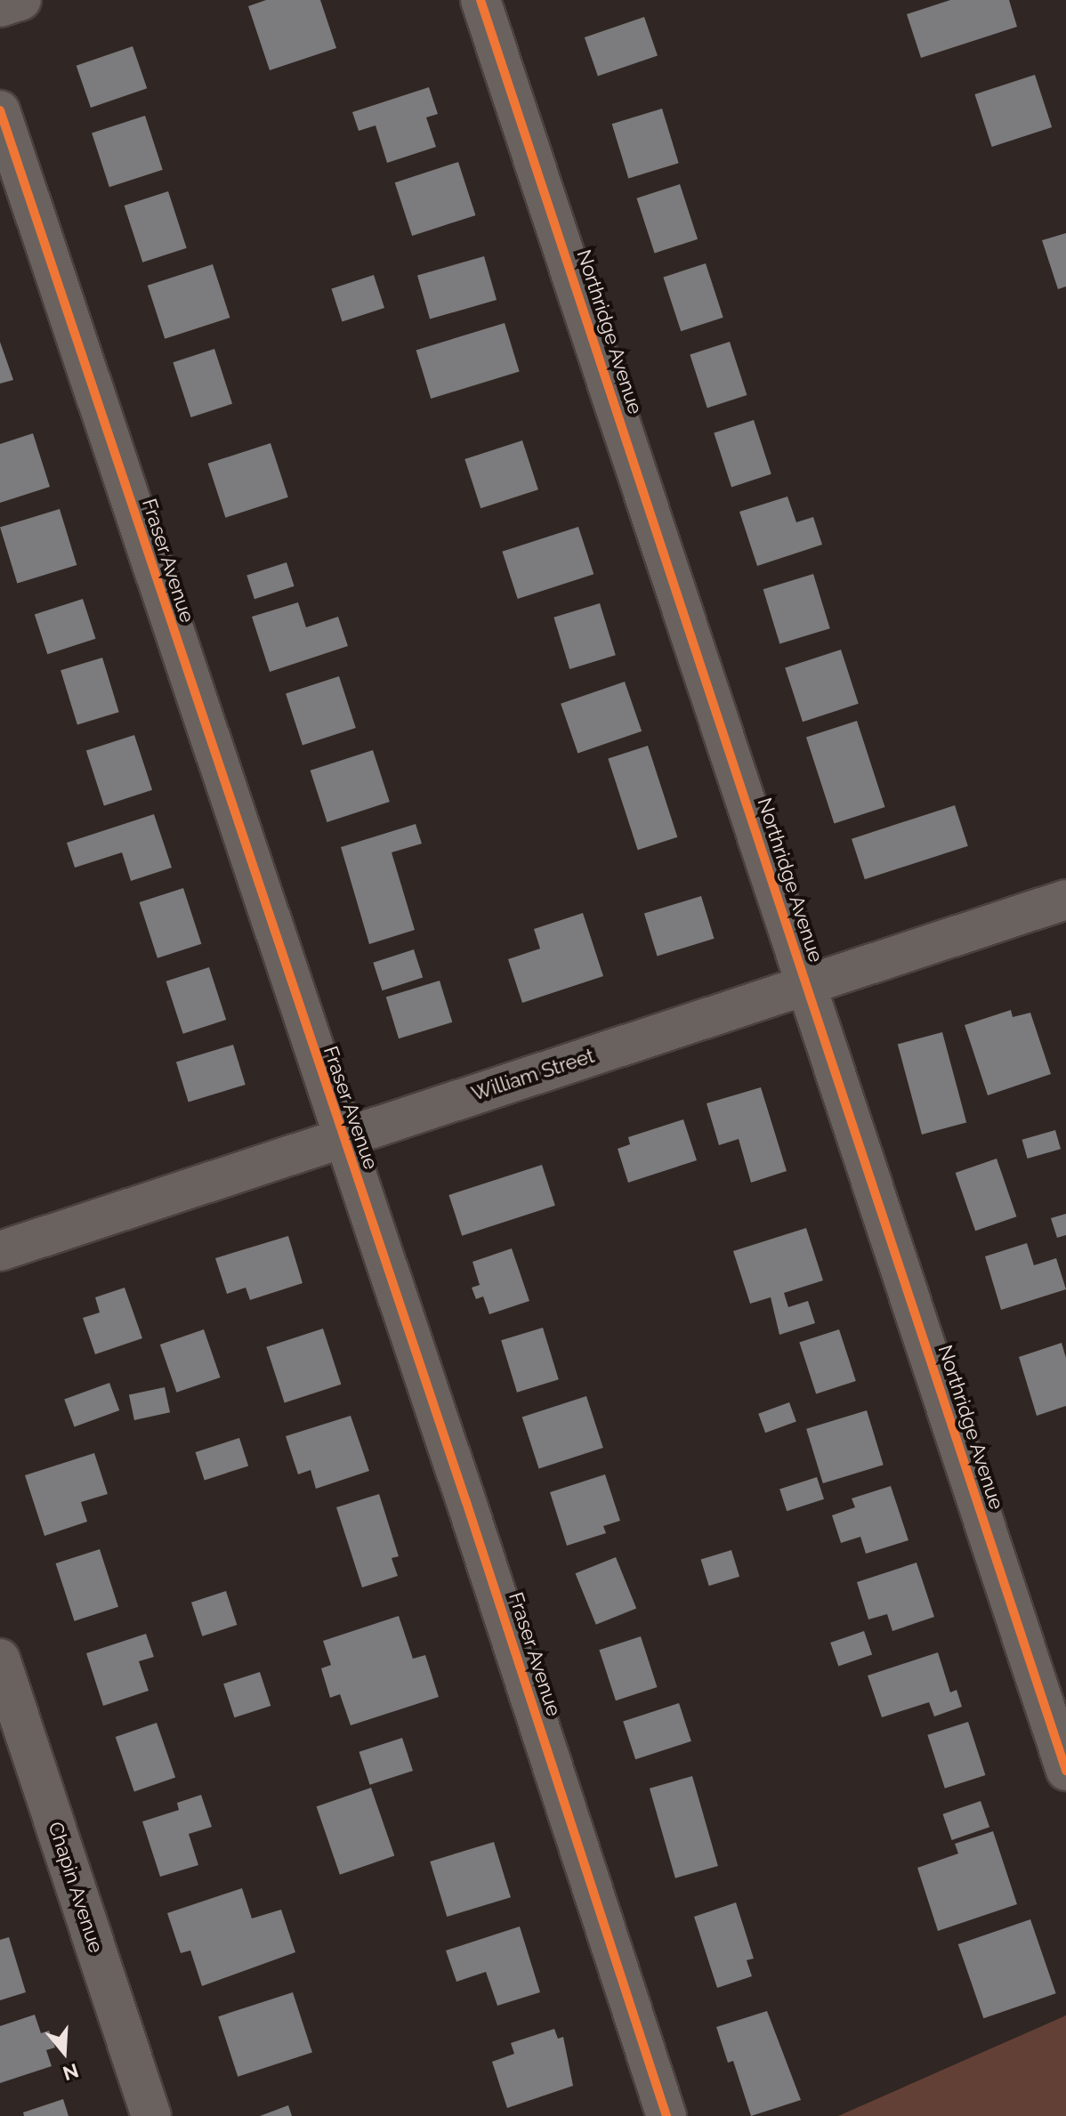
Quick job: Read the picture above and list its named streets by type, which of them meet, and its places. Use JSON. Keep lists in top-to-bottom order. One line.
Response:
{"streets":{"street":["Northridge Avenue","Fraser Avenue","William Street","Chapin Avenue"]},"crossings":[["Northridge Avenue","William Street"],["Fraser Avenue","William Street"]],"north":"bottom"}
